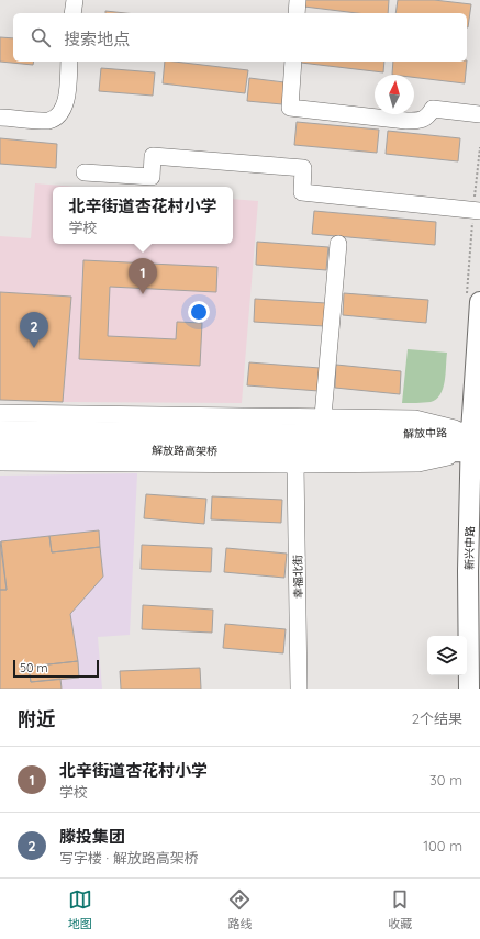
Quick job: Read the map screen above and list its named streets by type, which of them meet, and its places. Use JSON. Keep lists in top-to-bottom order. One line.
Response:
{"streets":{"main road":["解放中路","解放路高架桥","新兴中路"],"street":["幸福北街"]},"crossings":[["解放中路","解放路高架桥"],["解放中路","新兴中路"]],"scale_bar":"50 m","north":"top","page":{"search":"搜索地点","popup":["北辛街道杏花村小学","学校"],"pins":["1","2"],"scale":"50 m","heading":["附近","2个结果"],"list":[{"mark":"1","name":"北辛街道杏花村小学","note":"学校","value":"30 m"},{"mark":"2","name":"滕投集团","note":"写字楼 · 解放路高架桥","value":"100 m"}],"nav":["地图","路线","收藏"]}}
